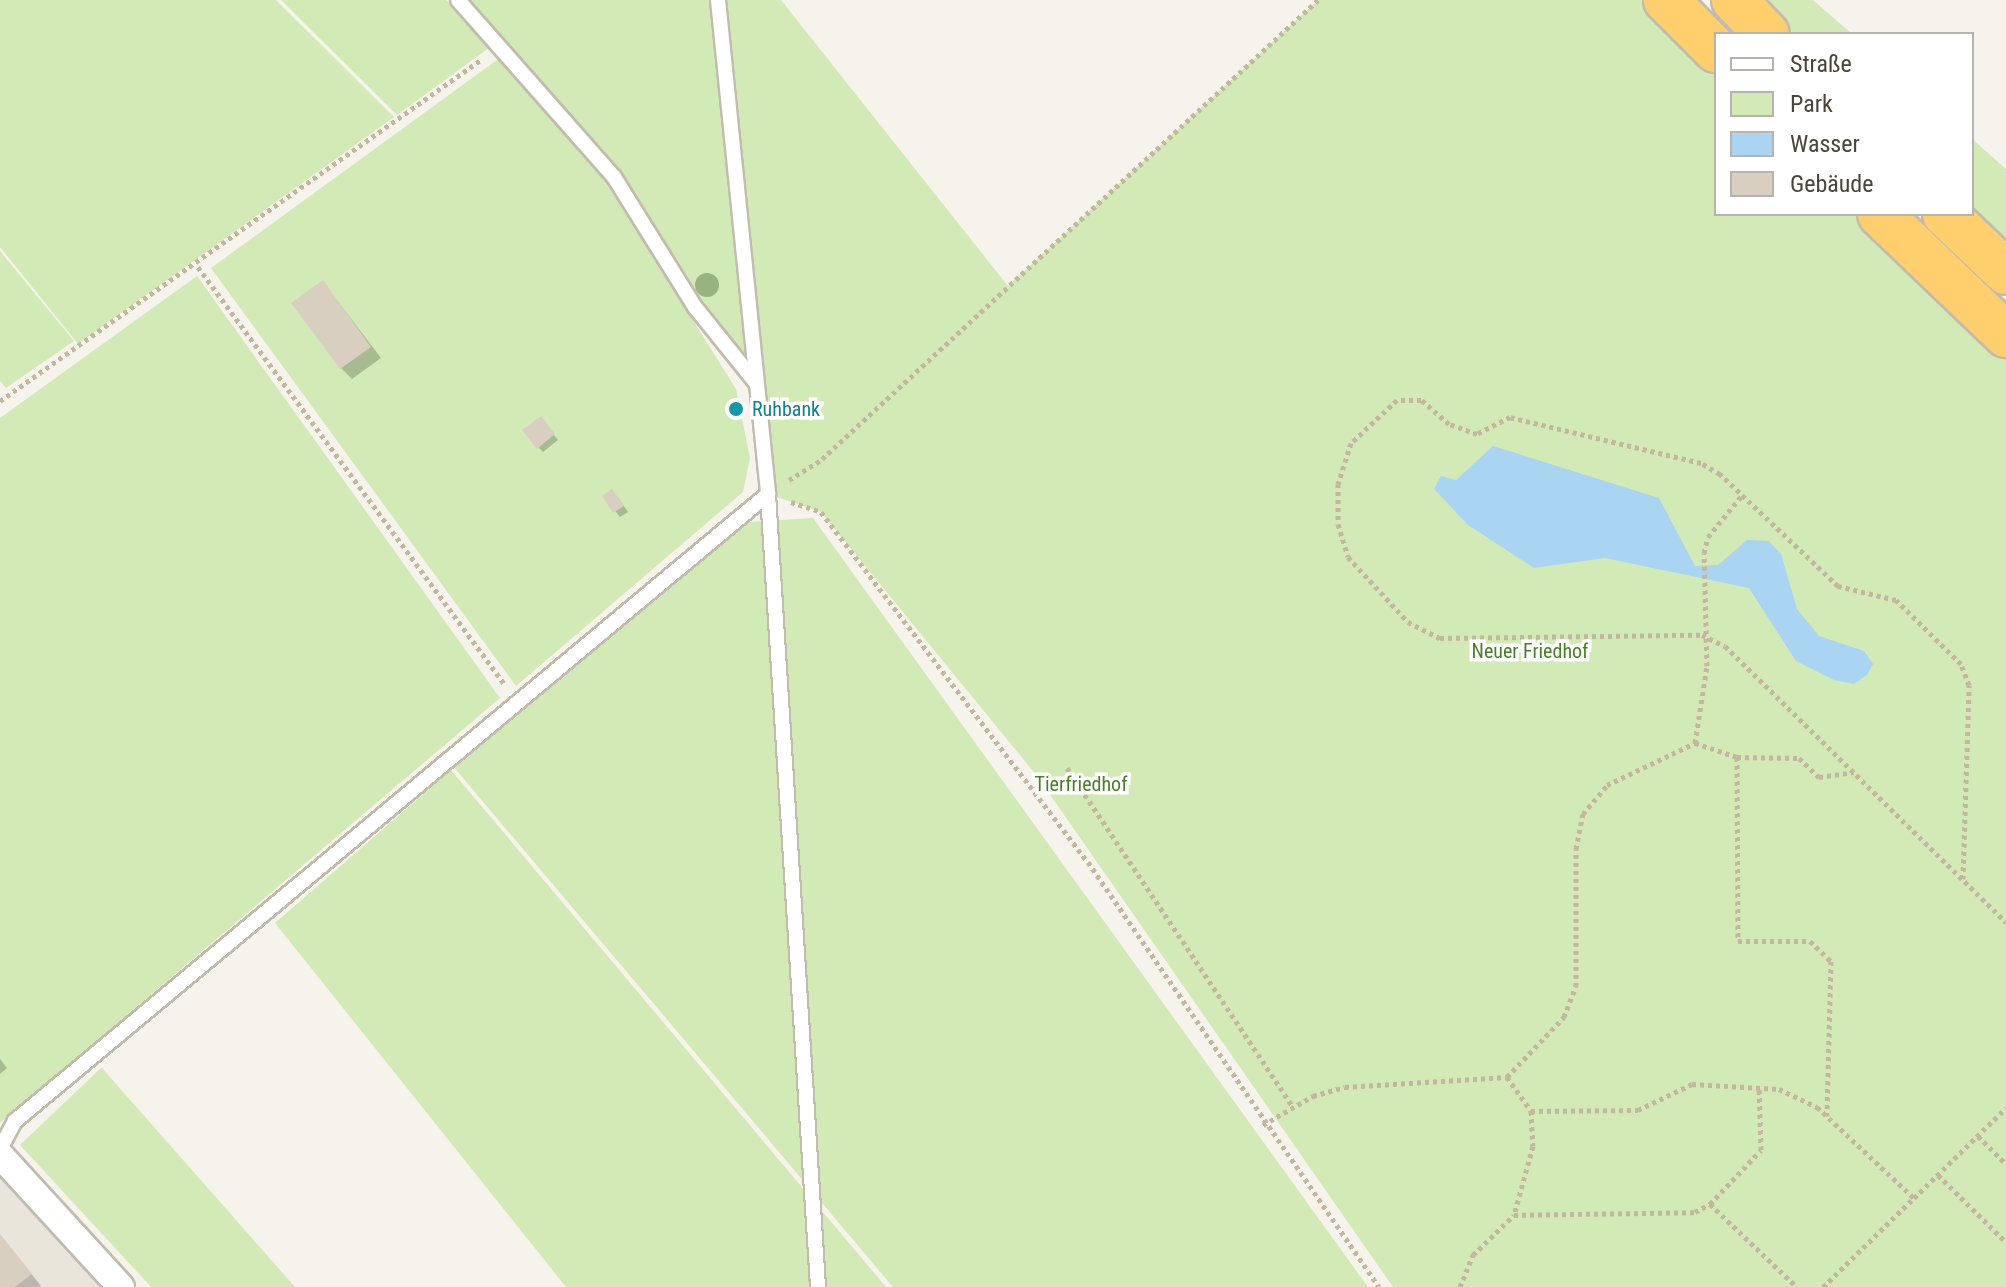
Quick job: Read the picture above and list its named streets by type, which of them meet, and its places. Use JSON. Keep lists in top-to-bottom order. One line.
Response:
{"parks":["Neuer Friedhof","Tierfriedhof"],"places":["Ruhbank"],"legend":["Straße","Park","Wasser","Gebäude"]}
